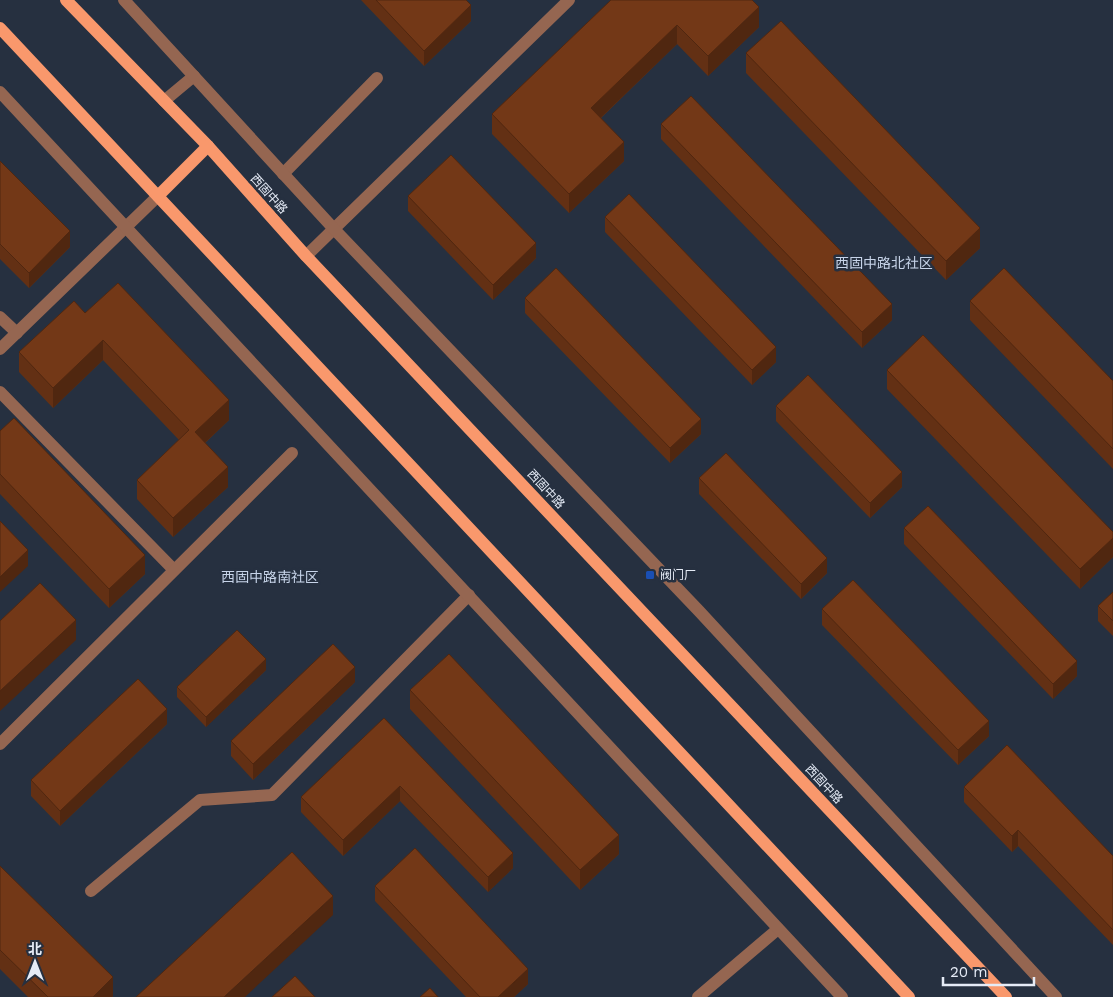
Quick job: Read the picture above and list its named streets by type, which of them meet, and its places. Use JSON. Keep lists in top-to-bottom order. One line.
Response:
{"streets":{"main road":["西固中路"]},"districts":["西固中路北社区","西固中路南社区"],"places":{"transit":["阀门厂"]},"scale_bar":"20 m","north":"top"}
